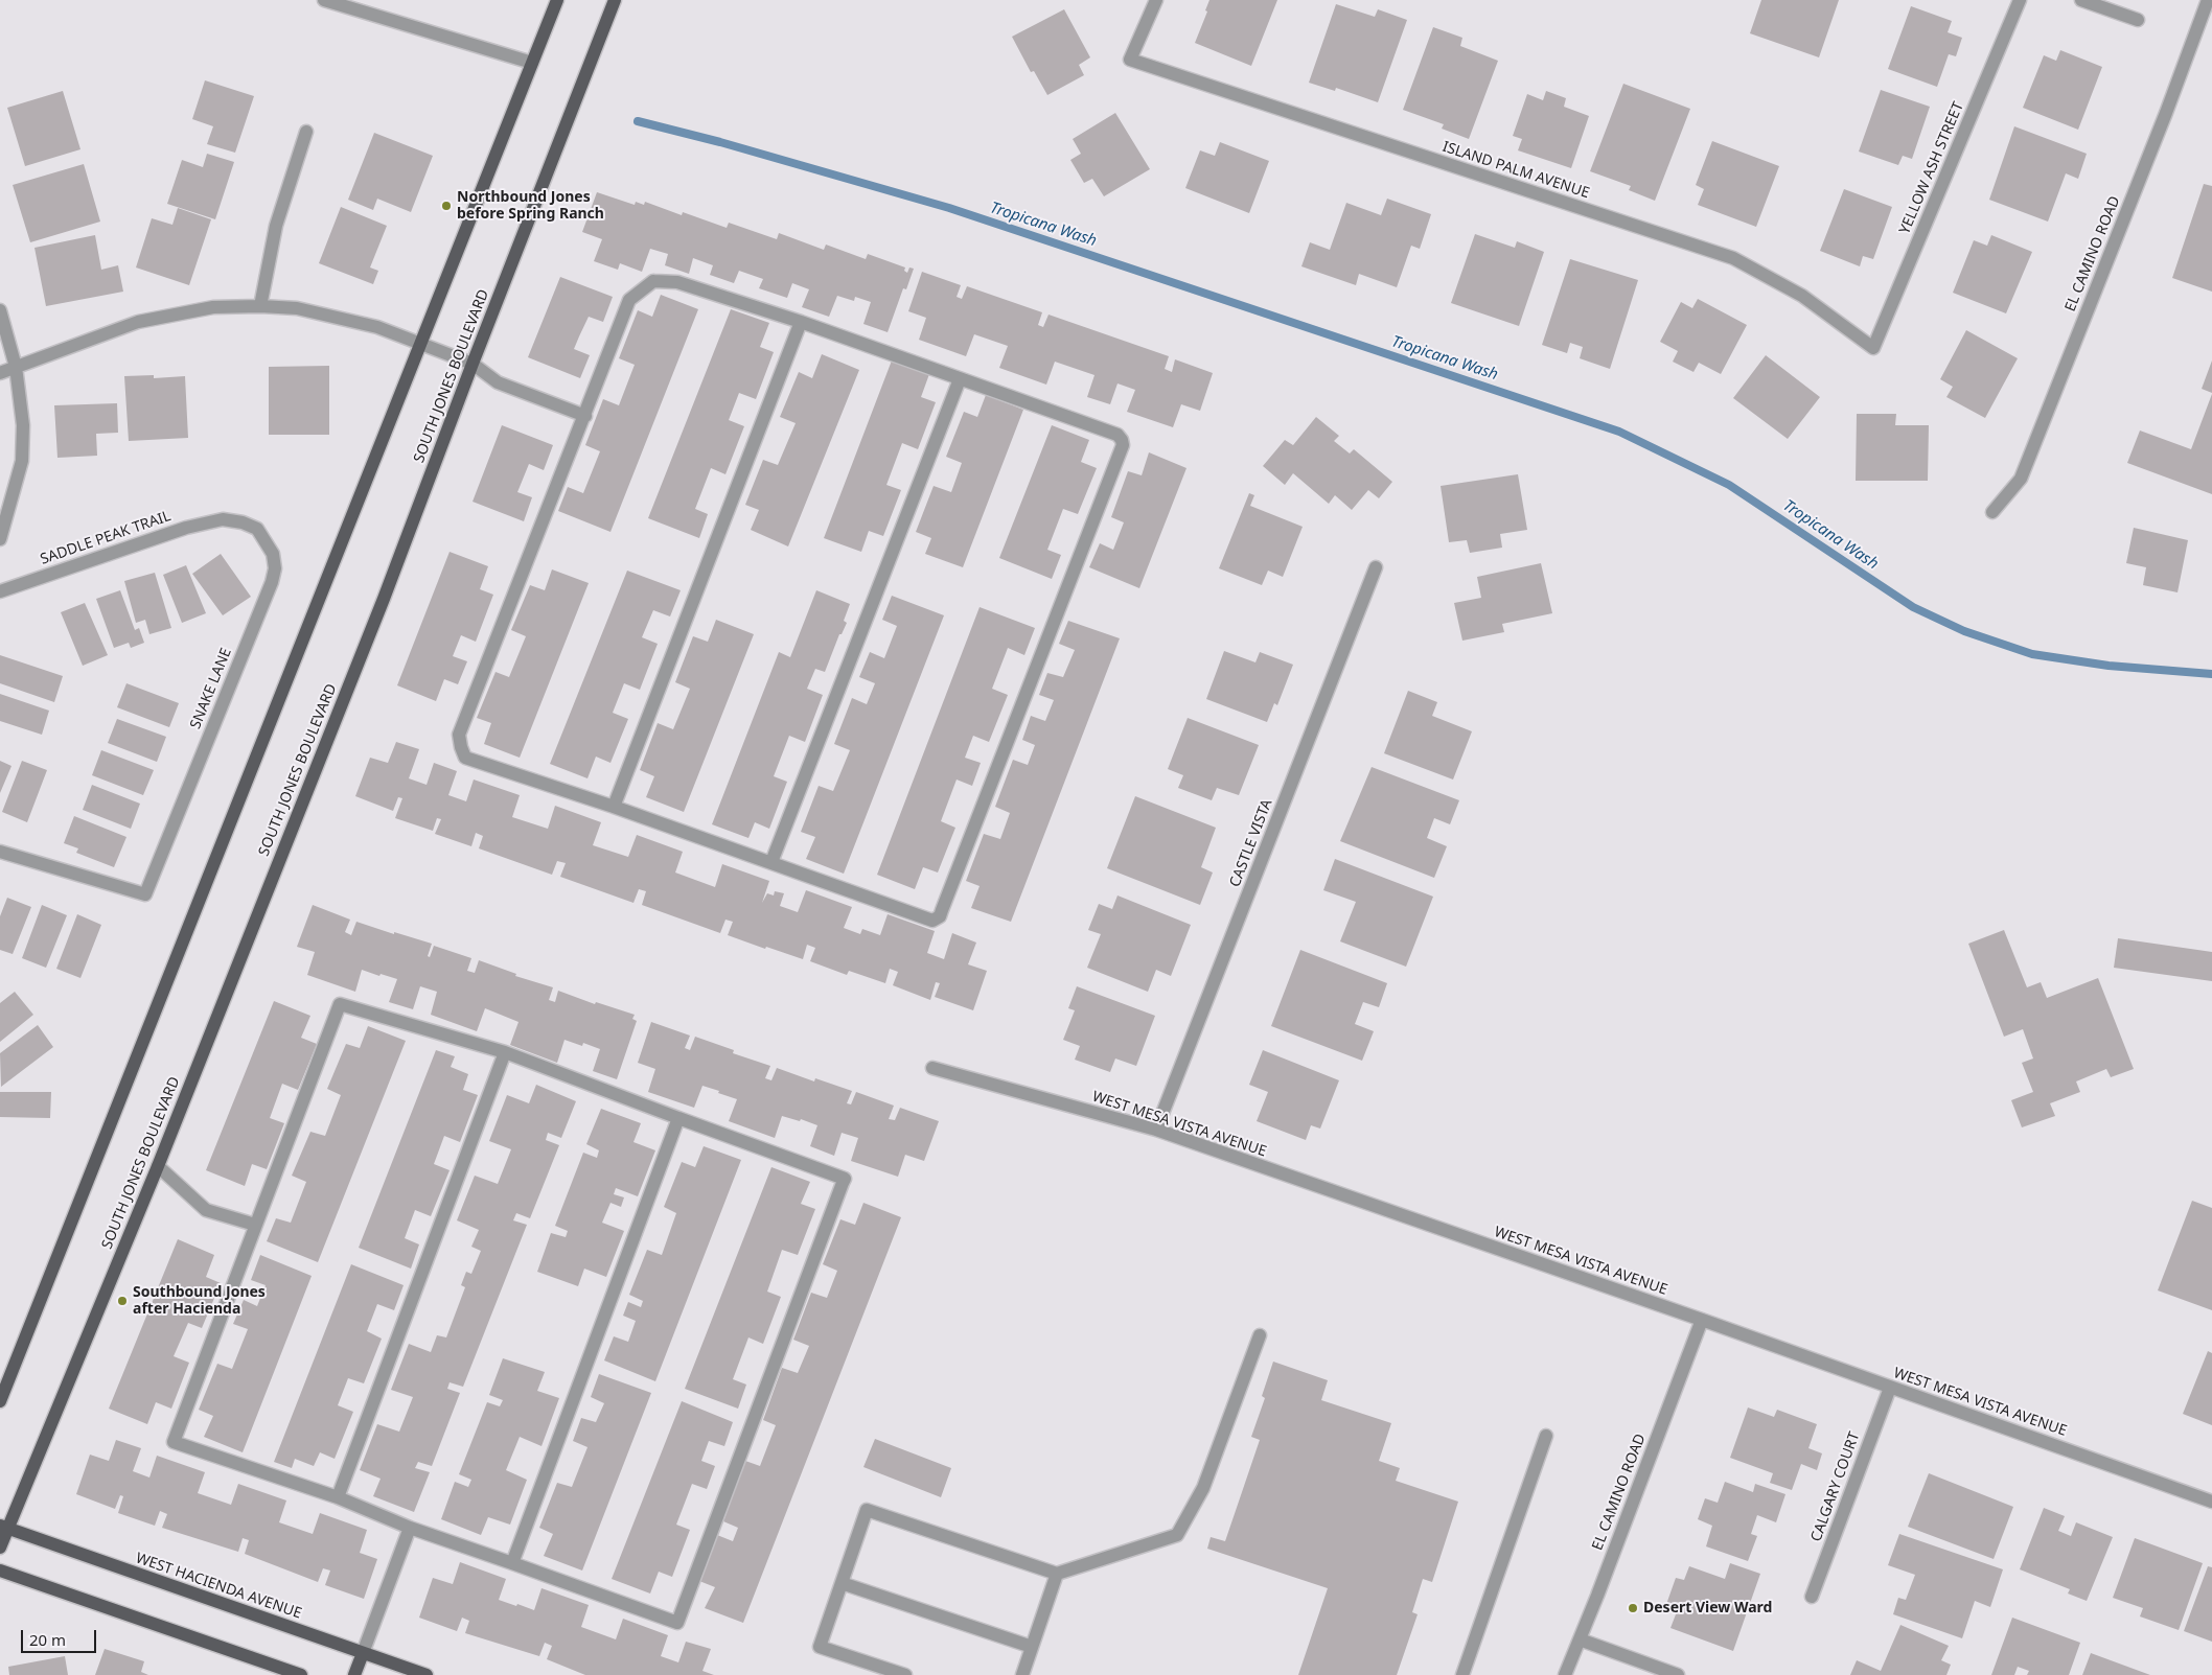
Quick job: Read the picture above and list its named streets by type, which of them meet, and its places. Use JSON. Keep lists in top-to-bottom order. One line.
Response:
{"streets":{"main road":["SOUTH JONES BOULEVARD","WEST HACIENDA AVENUE"],"street":["YELLOW ASH STREET","ISLAND PALM AVENUE","EL CAMINO ROAD","SADDLE PEAK TRAIL","SNAKE LANE","CASTLE VISTA","WEST MESA VISTA AVENUE","CALGARY COURT"]},"crossings":[["YELLOW ASH STREET","ISLAND PALM AVENUE"],["EL CAMINO ROAD","WEST MESA VISTA AVENUE"],["SOUTH JONES BOULEVARD","WEST HACIENDA AVENUE"],["SADDLE PEAK TRAIL","SNAKE LANE"],["CASTLE VISTA","WEST MESA VISTA AVENUE"],["WEST MESA VISTA AVENUE","CALGARY COURT"]],"water":["Tropicana Wash"],"places":["Northbound Jones before Spring Ranch","Southbound Jones after Hacienda","Desert View Ward"],"scale_bar":"20 m"}
